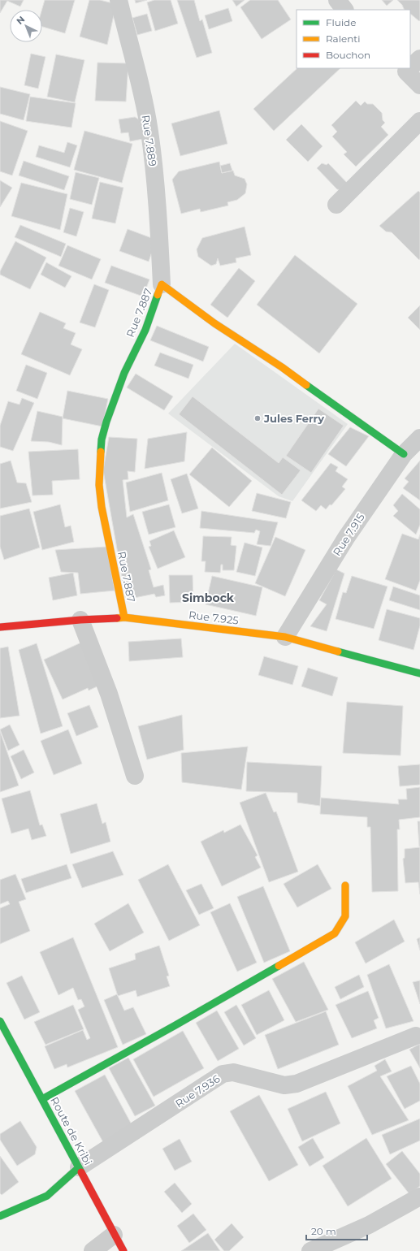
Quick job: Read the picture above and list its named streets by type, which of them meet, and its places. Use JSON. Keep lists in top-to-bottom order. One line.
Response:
{"streets":{"street":["Rue 7.889","Rue 7.887","Rue 7.915","Rue 7.925","Rue 7.936","Route de Kribi"]},"crossings":[["Rue 7.889","Rue 7.887"],["Rue 7.887","Rue 7.915"],["Rue 7.887","Rue 7.925"],["Rue 7.915","Rue 7.925"],["Rue 7.936","Route de Kribi"]],"districts":["Simbock"],"places":["Jules Ferry"],"legend":["Fluide","Ralenti","Bouchon"],"scale_bar":"20 m","north":"top left"}
